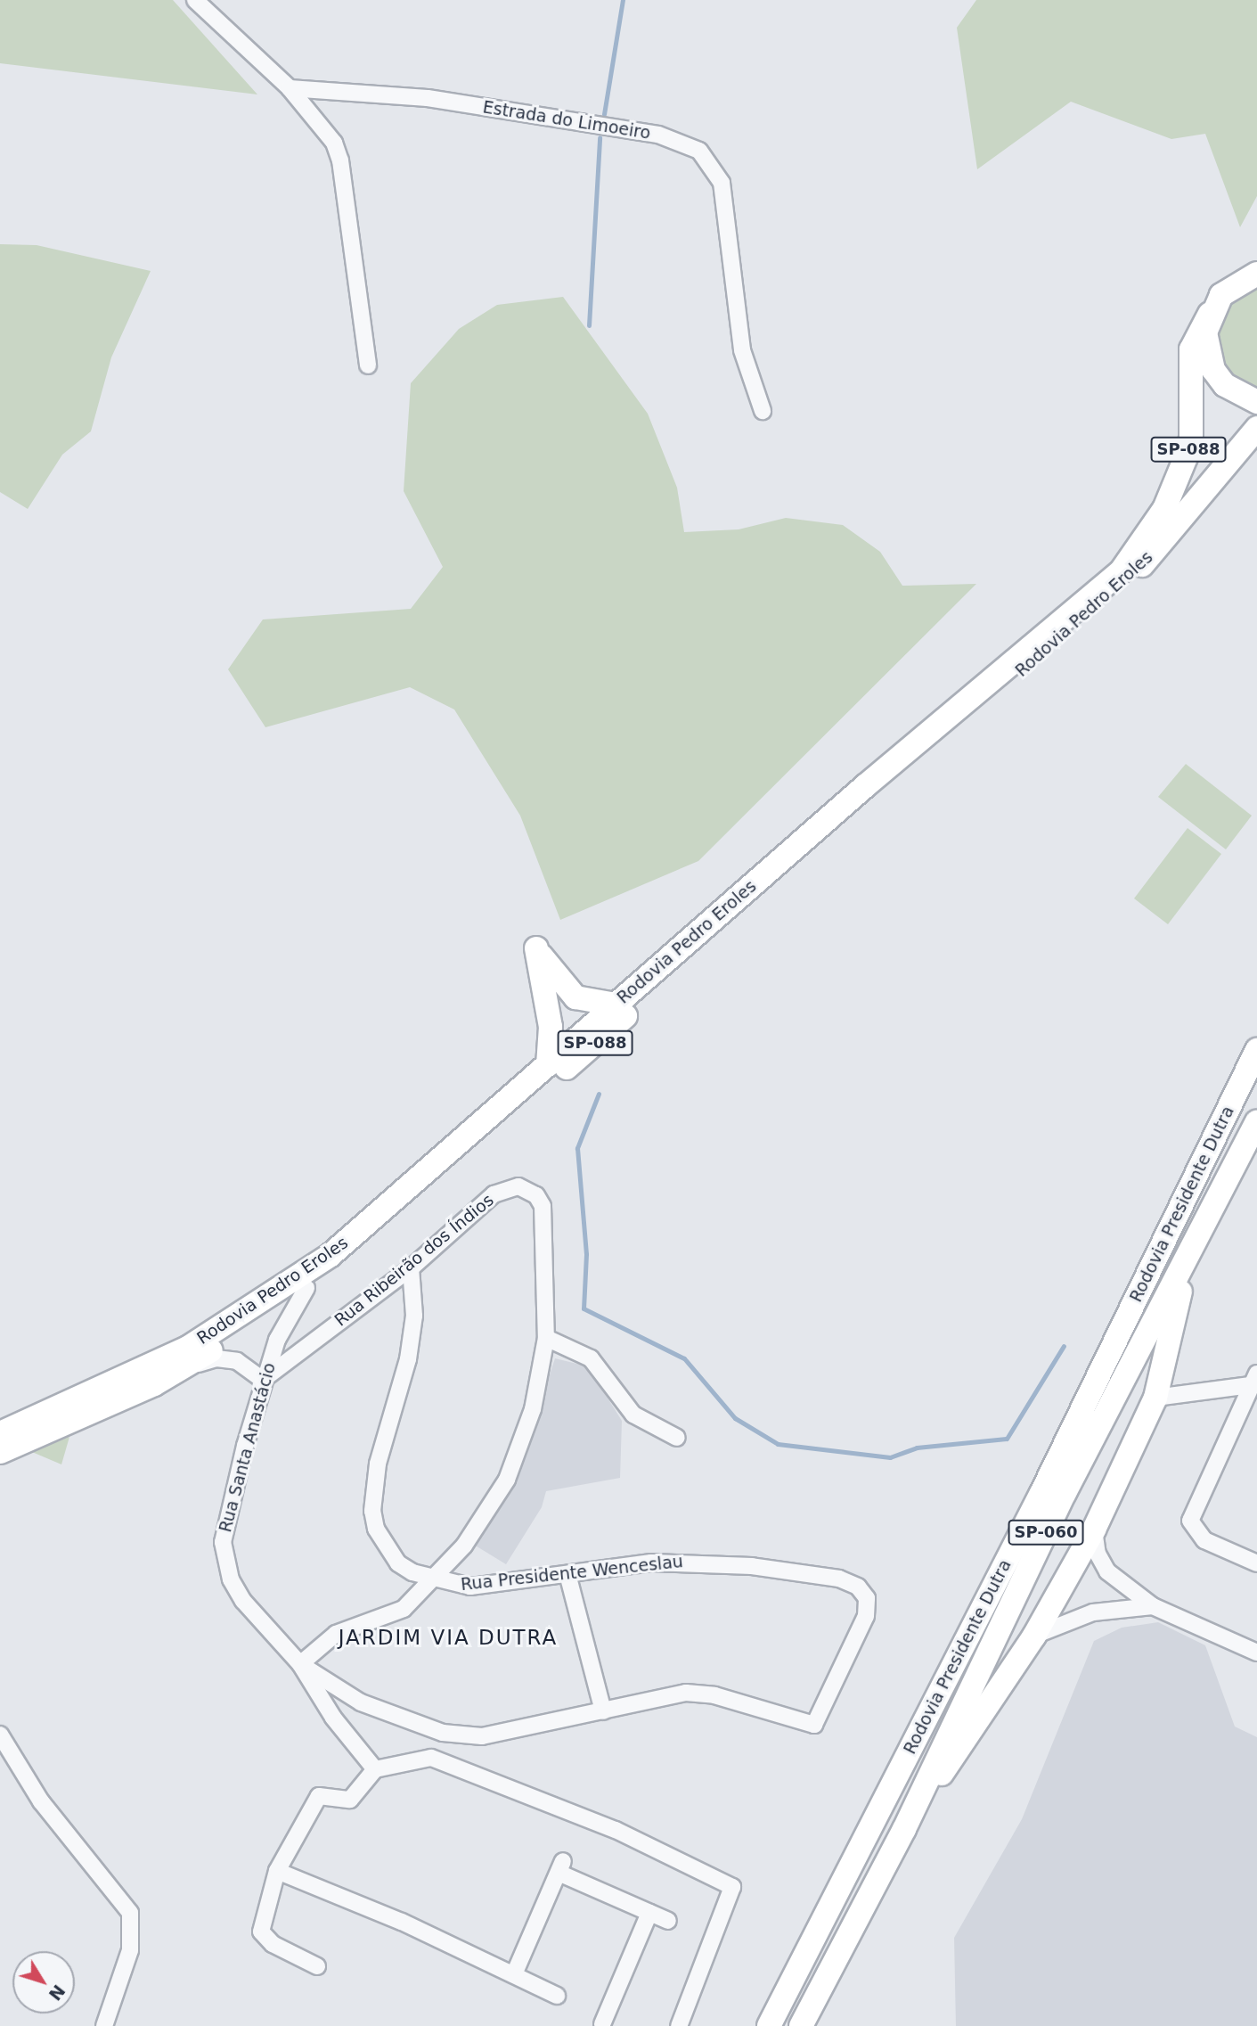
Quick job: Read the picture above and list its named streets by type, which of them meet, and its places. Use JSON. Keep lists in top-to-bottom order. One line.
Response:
{"streets":{"highway":["SP-088","Rodovia Pedro Eroles","Rodovia Presidente Dutra","SP-060"],"street":["Estrada do Limoeiro","Rua Ribeirão dos Índios","Rua Santa Anastácio","Rua Presidente Wenceslau"]},"crossings":[["Rodovia Pedro Eroles","Rua Santa Anastácio"],["Rua Ribeirão dos Índios","Rua Santa Anastácio"],["Rua Ribeirão dos Índios","Rua Presidente Wenceslau"]],"districts":["JARDIM VIA DUTRA"],"north":"bottom right"}
